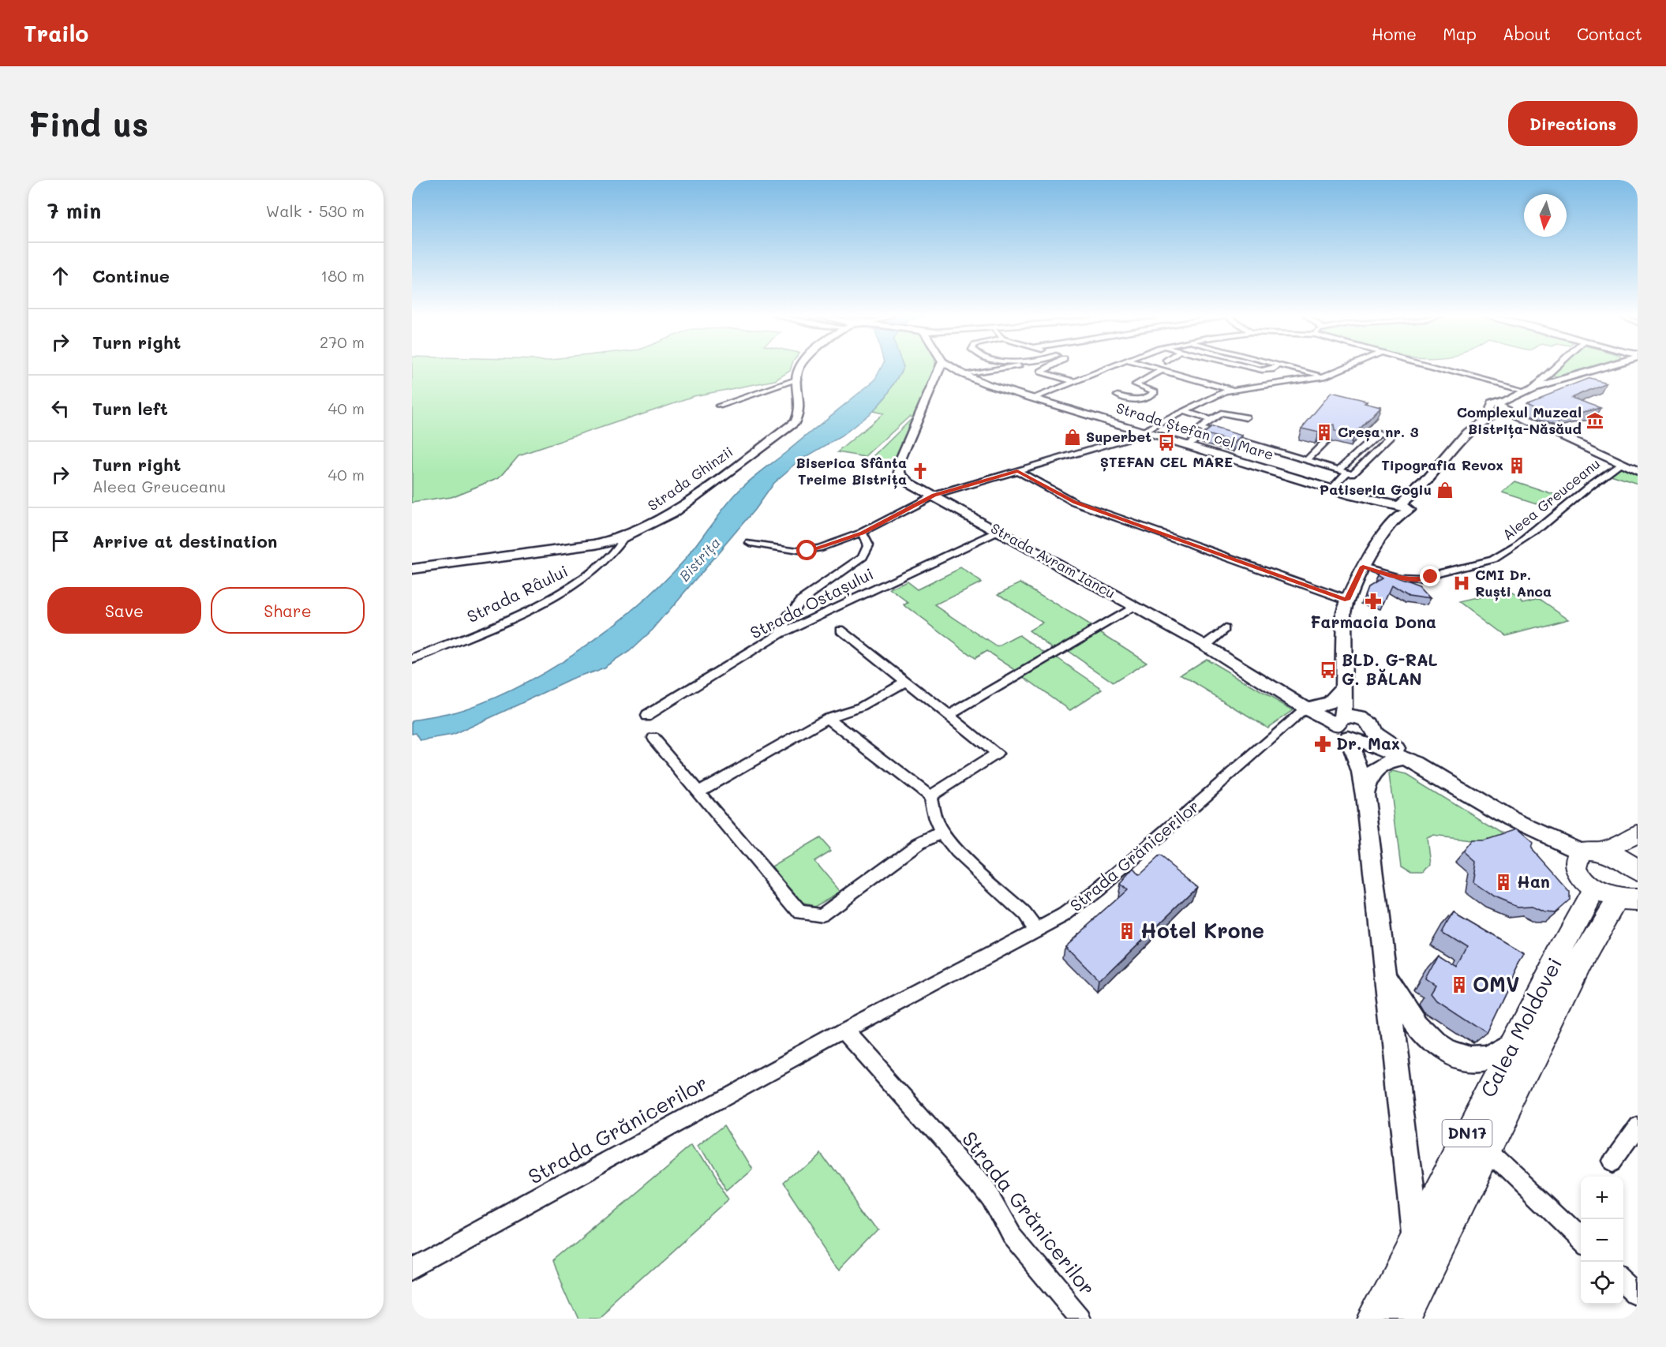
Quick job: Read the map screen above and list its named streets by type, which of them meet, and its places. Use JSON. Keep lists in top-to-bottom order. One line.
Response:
{"streets":{"main road":["Calea Moldovei","DN17"],"street":["Strada Ștefan cel Mare","Strada Ghinzii","Aleea Greuceanu","Strada Avram Iancu","Strada Râului","Strada Ostașului","Strada Grănicerilor"]},"crossings":[["Strada Ștefan cel Mare","Strada Avram Iancu"],["Strada Ghinzii","Strada Râului"],["Strada Avram Iancu","Strada Ostașului"],["Strada Avram Iancu","Strada Grănicerilor"]],"water":["Bistrița"],"places":{"museum":["Complexul Muzeal Bistrița-Năsăud"],"building":["Creșa nr. 3","Tipografia Revox","Han","Hotel Krone","OMV"],"shop":["Superbet","Patiseria Gogiu"],"bus stop":["ȘTEFAN CEL MARE","BLD. G-RAL G. BĂLAN"],"church":["Biserica Sfânta Treime Bistrița"],"hospital":["CMI Dr. Ruști Anca"],"pharmacy":["Farmacia Dona","Dr. Max"]},"north":"bottom","page":{"header":"Trailo","nav":["Home","Map","About","Contact"],"buttons":["Directions",["Save","Share"]],"title":"Find us","heading":["7 min","Walk · 530 m"],"list":[["Continue","180 m"],["Turn right","270 m"],["Turn left","40 m"],["Turn right","Aleea Greuceanu","40 m"],"Arrive at destination"],"map_buttons":["+","−"]}}
